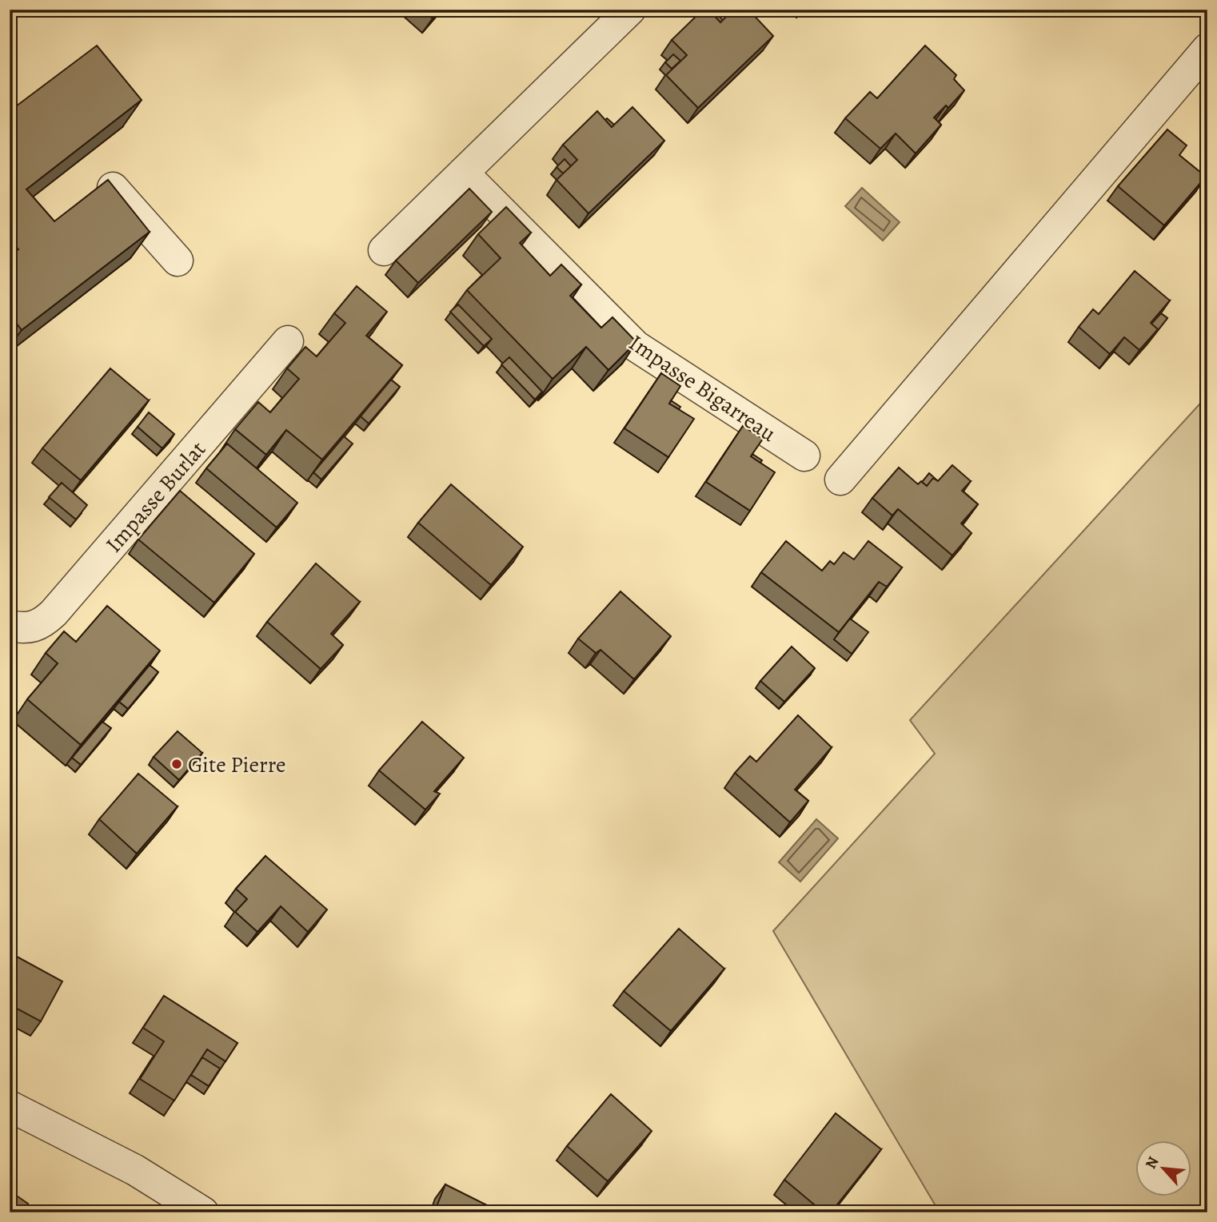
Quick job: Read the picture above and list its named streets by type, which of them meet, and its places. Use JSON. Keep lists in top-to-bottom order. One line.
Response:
{"streets":{"street":["Impasse Bigarreau","Impasse Burlat"]},"places":["Gite Pierre"],"north":"top left"}
